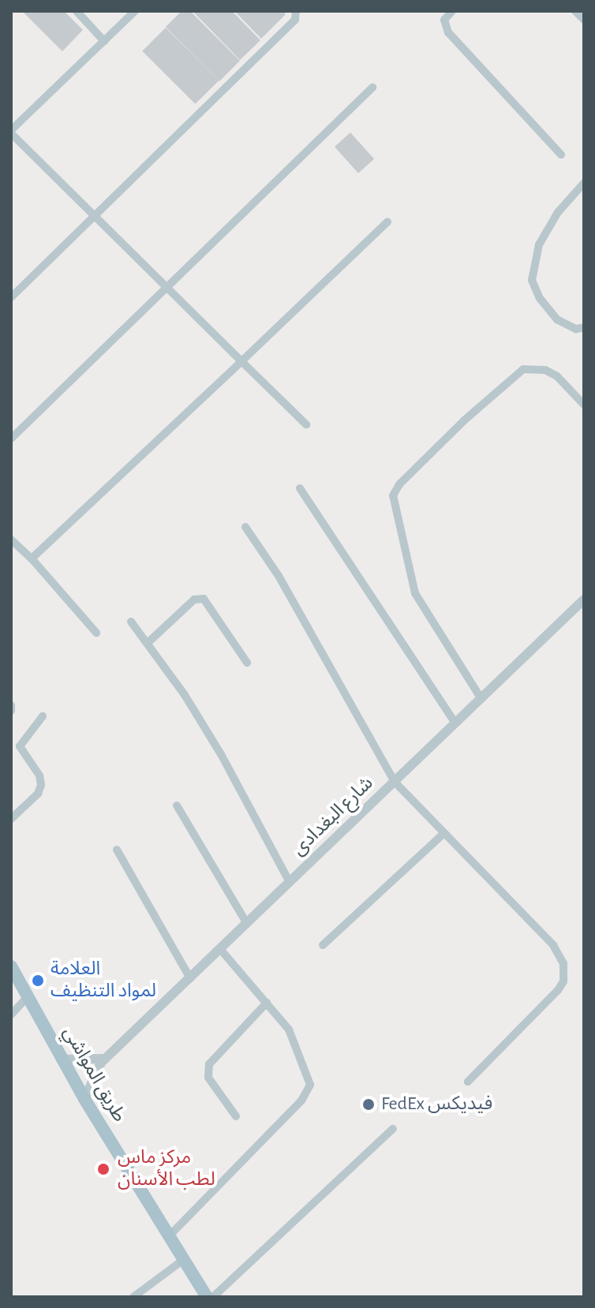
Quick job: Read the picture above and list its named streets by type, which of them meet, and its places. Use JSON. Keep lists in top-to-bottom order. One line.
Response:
{"streets":{"main road":["طريق المواشي"],"street":["شارع البغدادى"]},"crossings":[["شارع البغدادى","طريق المواشي"]],"places":["العلامة لمواد التنظيف","FedEx فيديكس","مركز ماس لطب الأسنان"]}
